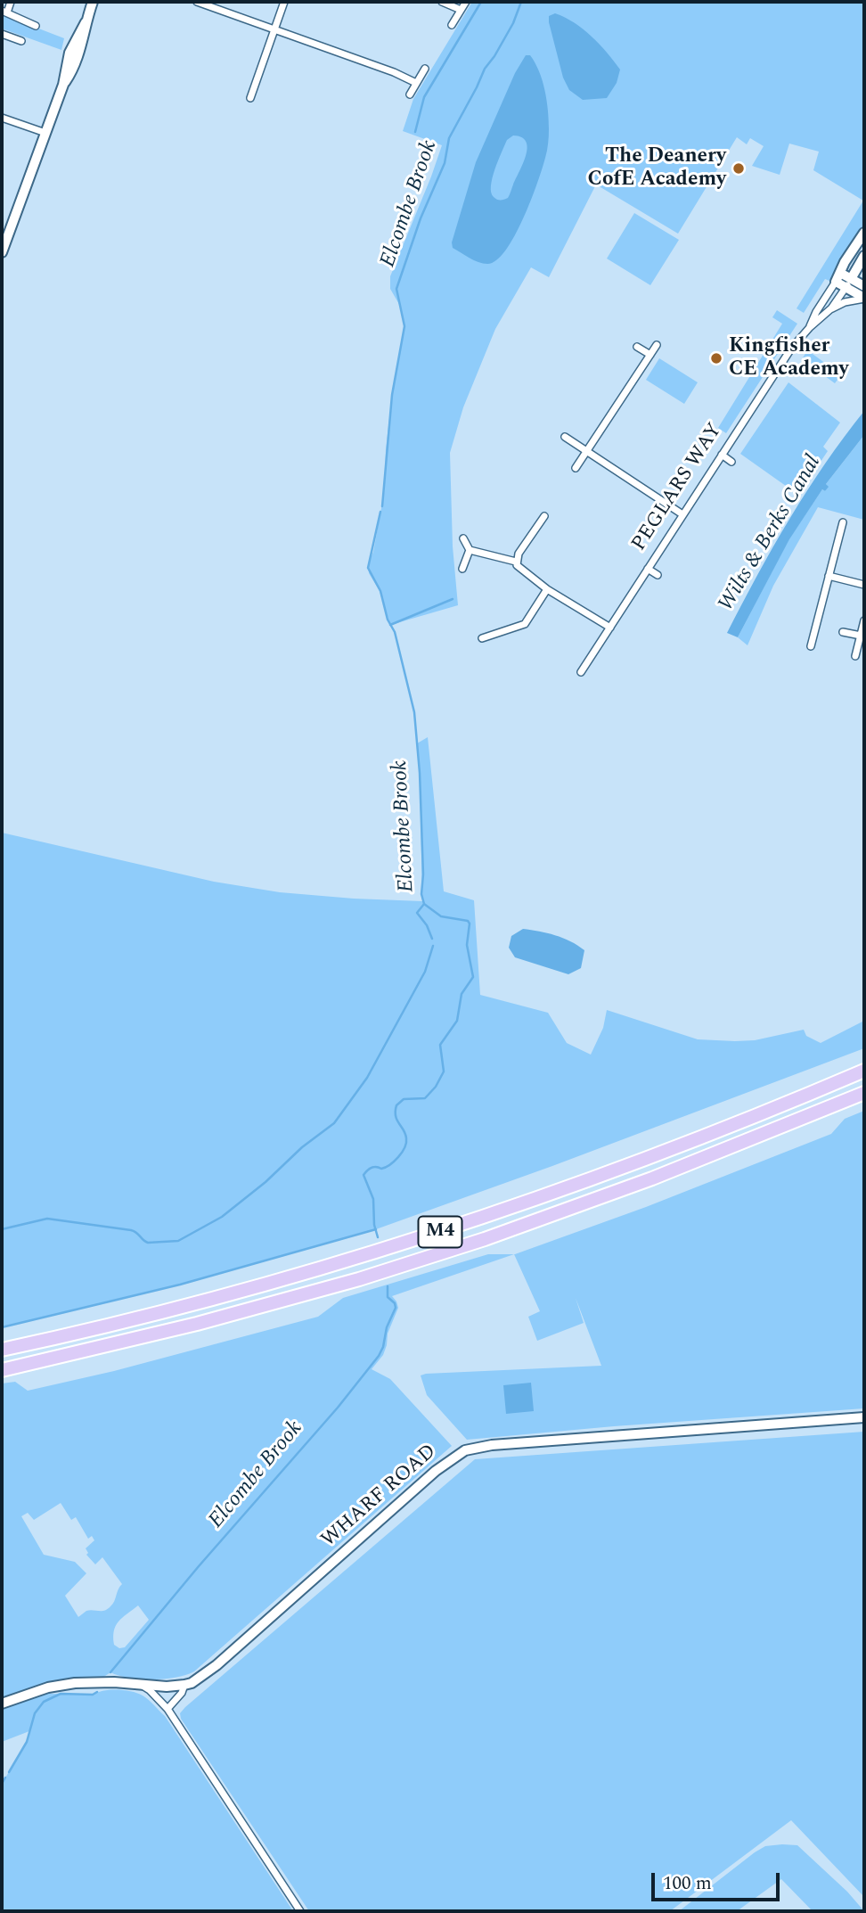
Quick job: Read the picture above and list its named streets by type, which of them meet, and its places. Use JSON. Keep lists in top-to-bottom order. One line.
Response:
{"streets":{"highway":["M4"],"main road":["PEGLARS WAY","WHARF ROAD"]},"water":["Elcombe Brook","Wilts & Berks Canal"],"places":["The Deanery CofE Academy","Kingfisher CE Academy"],"scale_bar":"100 m"}
